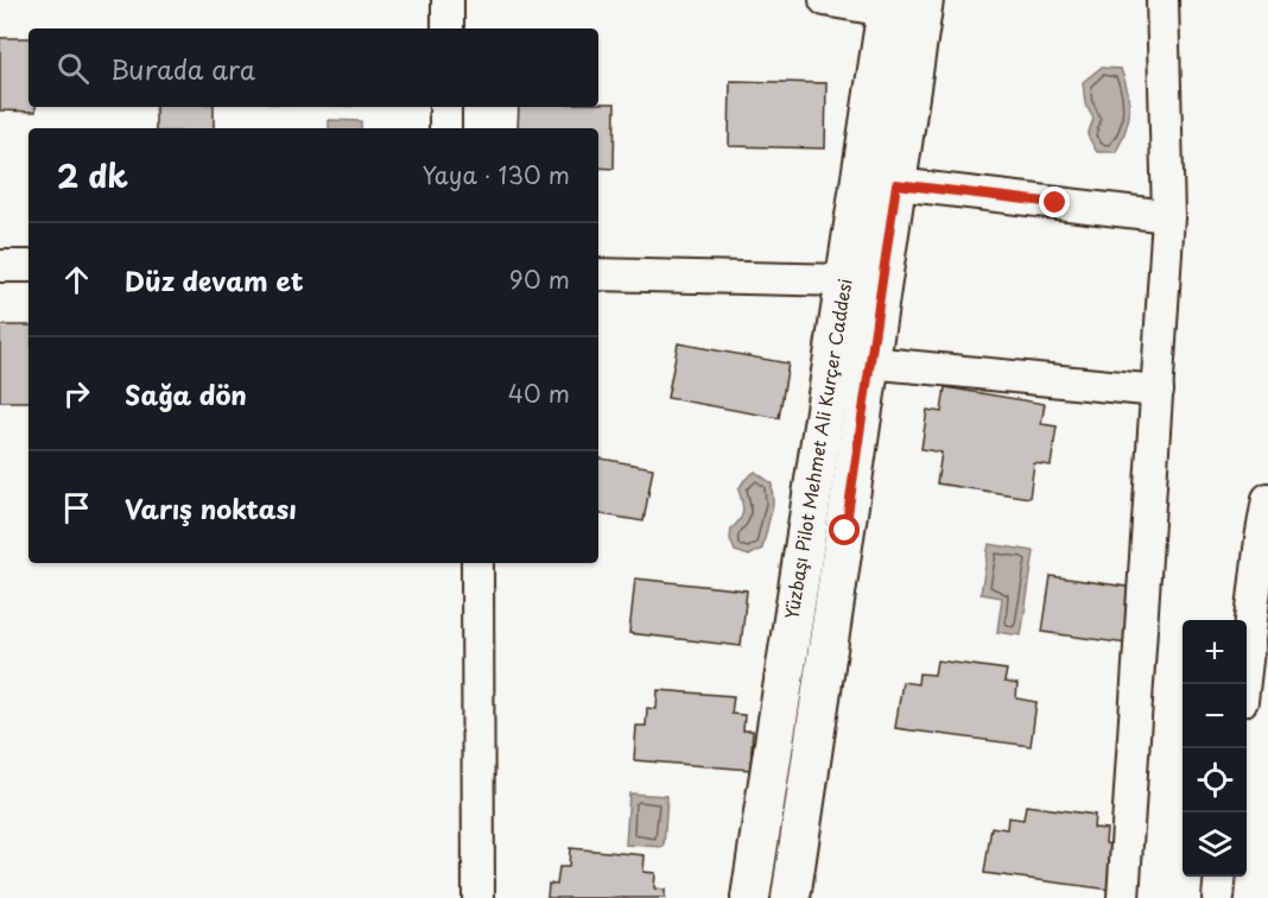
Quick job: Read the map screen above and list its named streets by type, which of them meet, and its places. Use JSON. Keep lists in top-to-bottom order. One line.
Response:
{"streets":{"main road":["Yüzbaşı Pilot Mehmet Ali Kurçer Caddesi"]},"page":{"search":"Burada ara","heading":["2 dk","Yaya · 130 m"],"list":[["Düz devam et","90 m"],["Sağa dön","40 m"],"Varış noktası"],"map_buttons":["+","−"]}}
